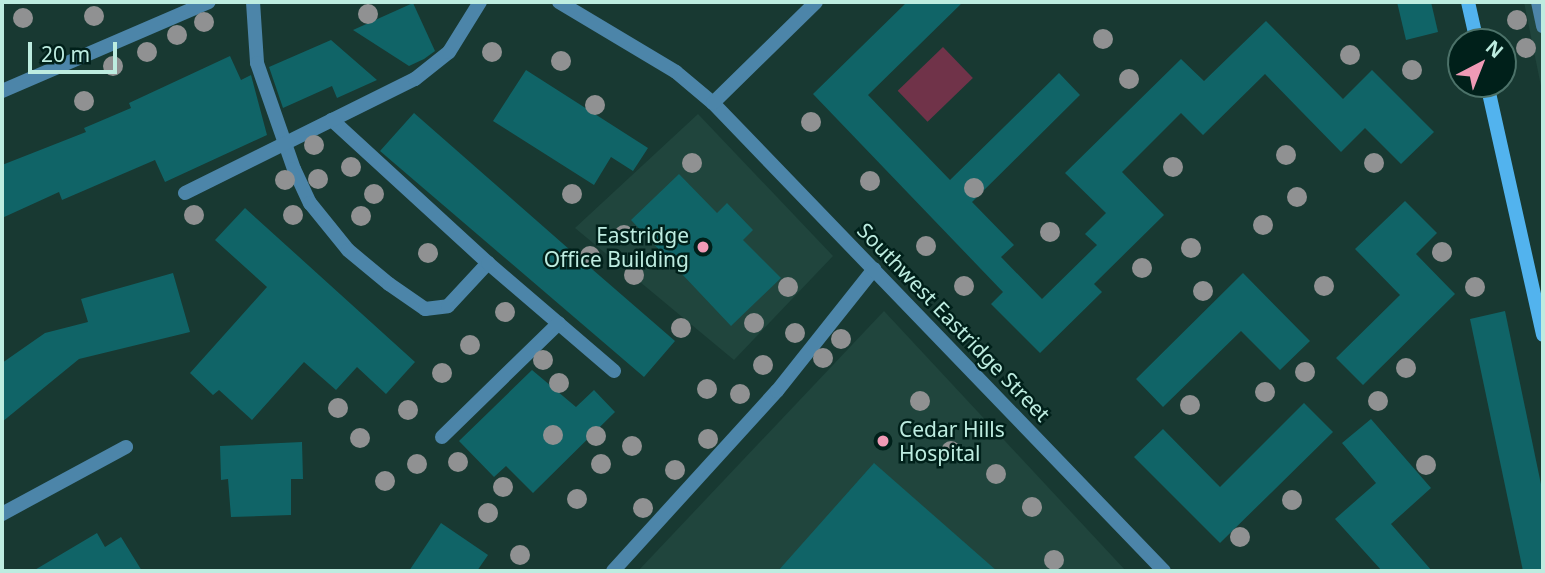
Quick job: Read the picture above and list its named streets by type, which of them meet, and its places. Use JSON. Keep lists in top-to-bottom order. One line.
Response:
{"streets":{"street":["Southwest Eastridge Street"]},"places":["Eastridge Office Building","Cedar Hills Hospital"],"scale_bar":"20 m","north":"top right"}
